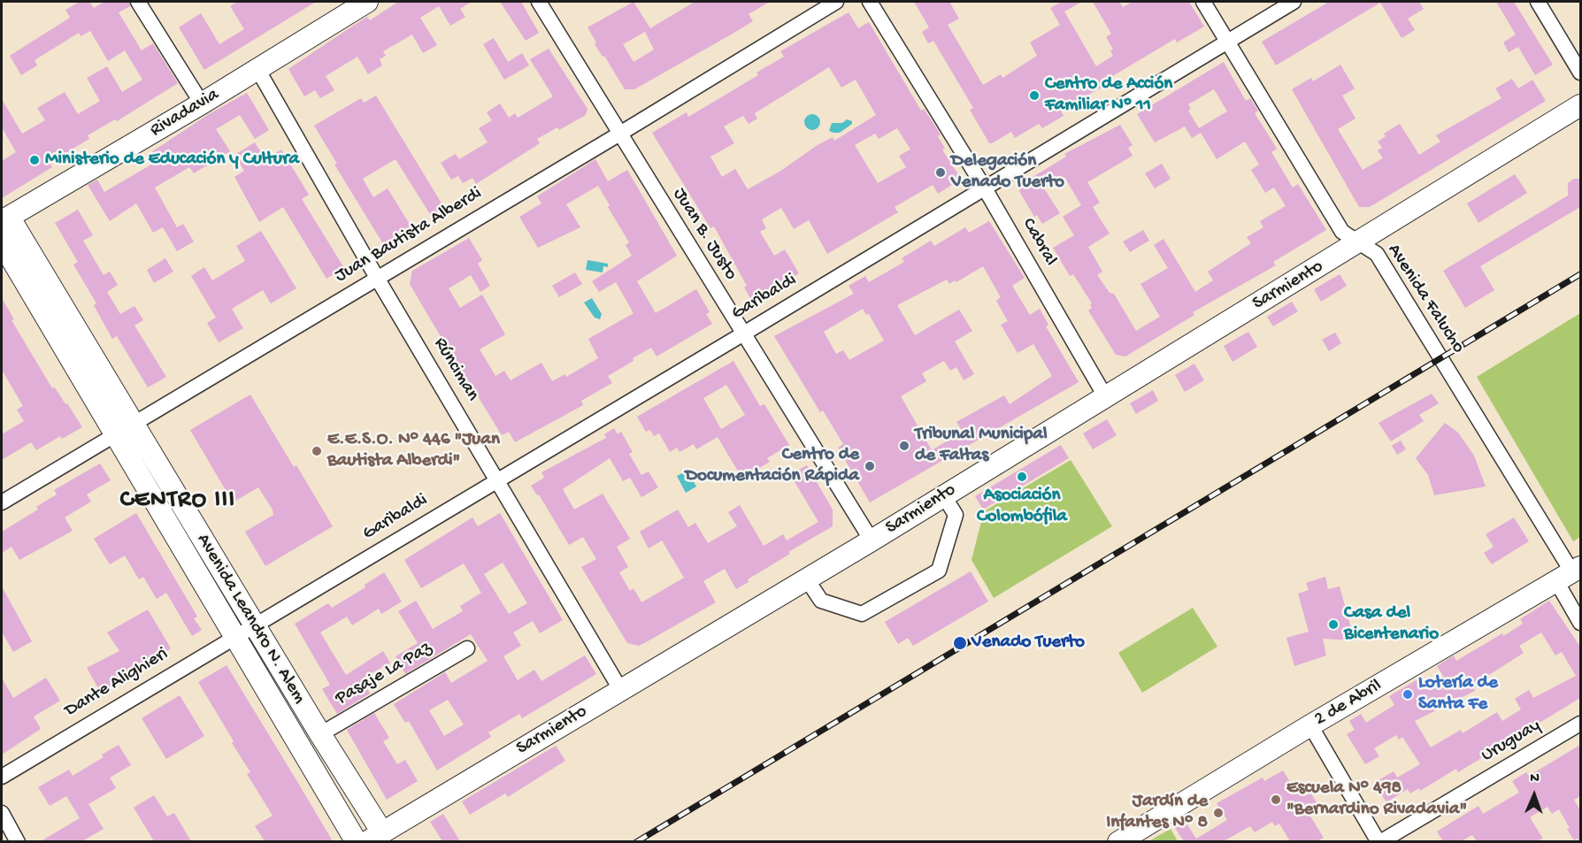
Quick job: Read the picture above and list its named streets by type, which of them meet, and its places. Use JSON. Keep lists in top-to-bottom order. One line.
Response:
{"streets":{"main road":["Rivadavia","Sarmiento","Avenida Leandro N. Alem","2 de Abril"],"street":["Juan B. Justo","Juan Bautista Alberdi","Cabral","Garibaldi","Avenida Falucho","Rúnciman","Pasaje La Paz","Dante Alighieri","Uruguay"]},"crossings":[["Rivadavia","Rúnciman"],["Rivadavia","Avenida Leandro N. Alem"],["Juan B. Justo","Juan Bautista Alberdi"],["Juan B. Justo","Sarmiento"],["Juan B. Justo","Garibaldi"],["Juan Bautista Alberdi","Rúnciman"],["Juan Bautista Alberdi","Avenida Leandro N. Alem"],["Cabral","Sarmiento"],["Cabral","Garibaldi"],["Sarmiento","Avenida Falucho"],["Sarmiento","Rúnciman"],["Sarmiento","Avenida Leandro N. Alem"],["Garibaldi","Avenida Falucho"],["Garibaldi","Rúnciman"],["Garibaldi","Avenida Leandro N. Alem"],["Garibaldi","Dante Alighieri"],["Avenida Falucho","2 de Abril"],["Avenida Leandro N. Alem","Pasaje La Paz"],["Avenida Leandro N. Alem","Dante Alighieri"]],"districts":["CENTRO III"],"places":["Centro de Acción Familiar Nº 11","Ministerio de Educación y Cultura","Delegación Venado Tuerto","Tribunal Municipal de Faltas","E.E.S.O. N° 446 \"Juan Bautista Alberdi\"","Centro de Documentación Rápida","Asociación Colombófila","Casa del Bicentenario","Venado Tuerto","Lotería de Santa Fe","Escuela N° 498 \"Bernardino Rivadavia\"","Jardín de Infantes N° 8"],"north":"top"}
